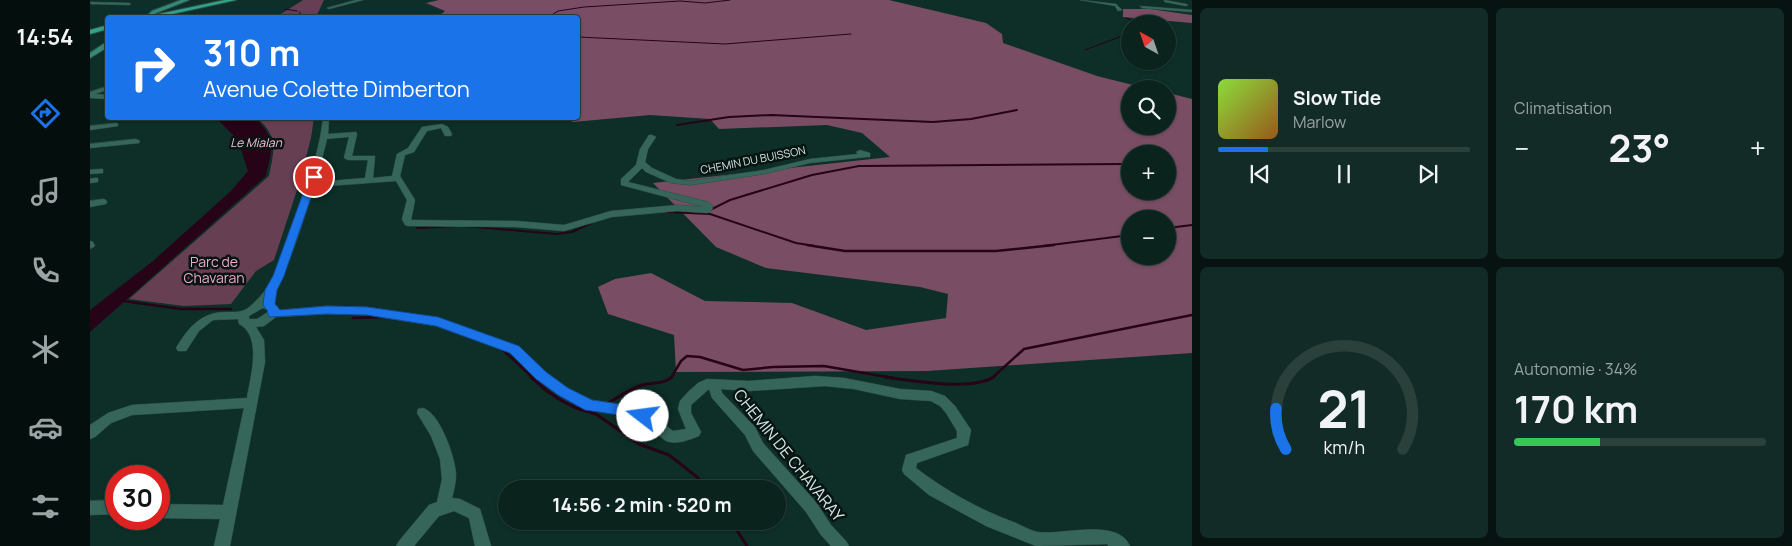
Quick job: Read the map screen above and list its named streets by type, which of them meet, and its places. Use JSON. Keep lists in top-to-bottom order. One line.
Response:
{"streets":{"street":["CHEMIN DU BUISSON","CHEMIN DE CHAVARAY"]},"water":["Le Mialan"],"parks":["Parc de Chavaran"],"north":"top left","page":{"tabs":"14:54","tile":["Climatisation",["Autonomie · 34%","170 km"]],"map_buttons":["+","−"],"turn":["310 m","Avenue Colette Dimberton"],"song":["Slow Tide","Marlow"],"heat":["−","23°","+"],"limit":"30","trip":"14:56 · 2 min · 520 m","gauge":["21","km/h"]}}
